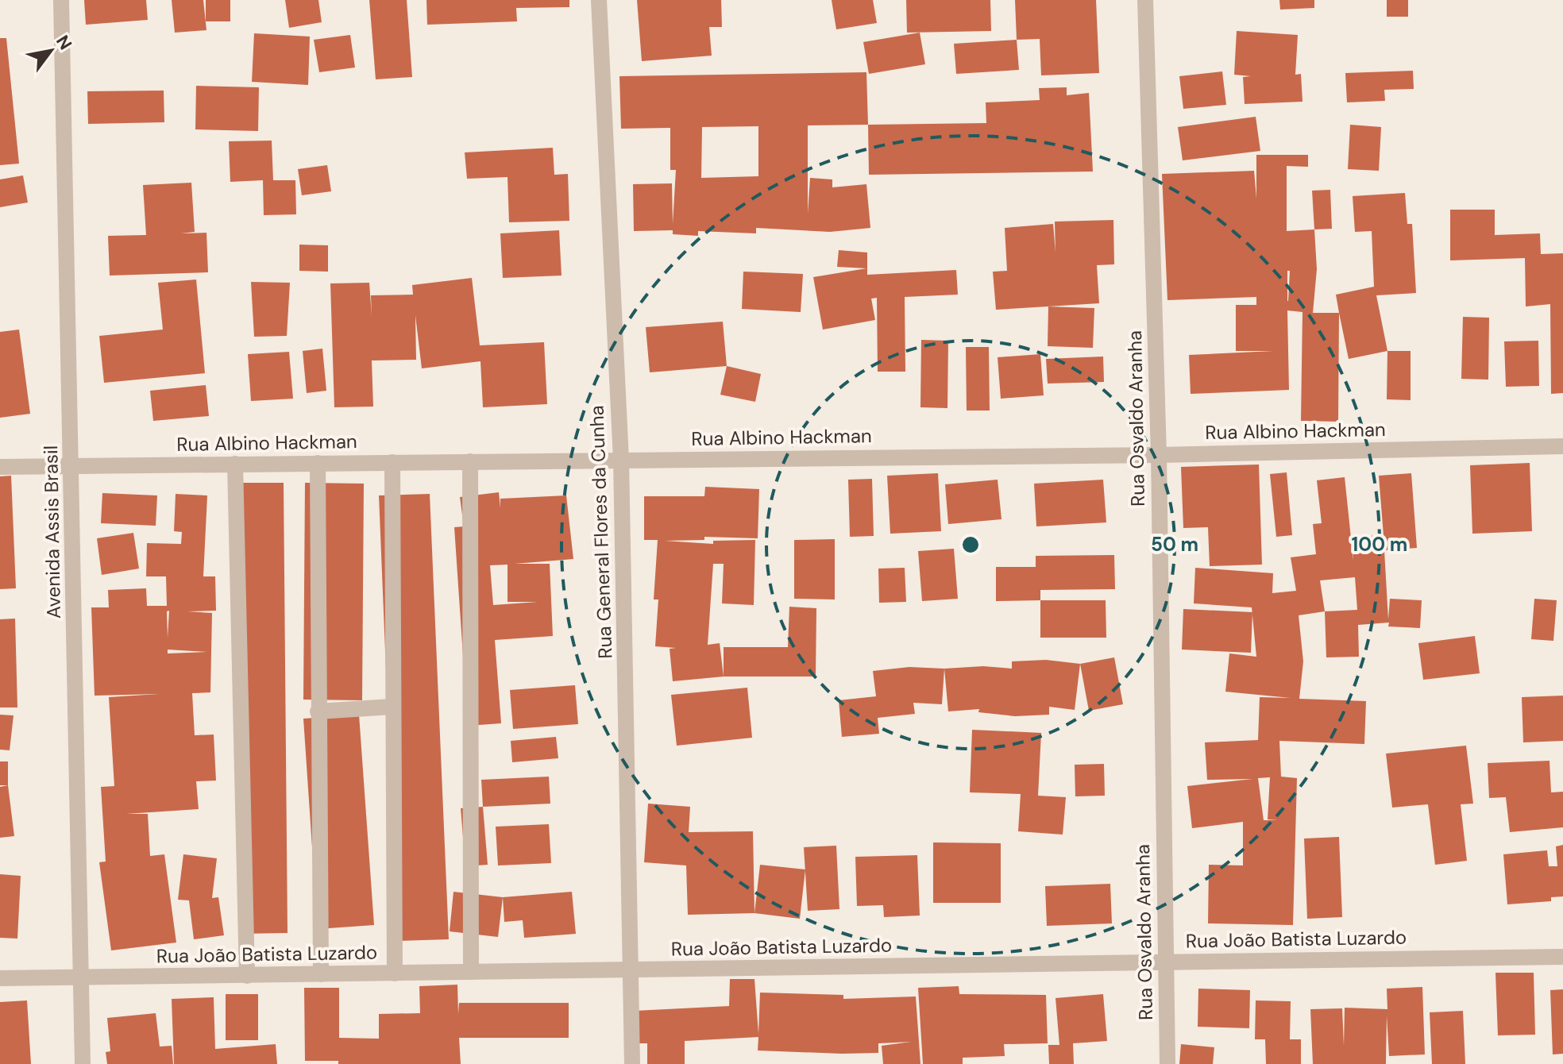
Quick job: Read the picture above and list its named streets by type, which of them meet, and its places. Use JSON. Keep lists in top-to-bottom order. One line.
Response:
{"streets":{"street":["Rua Osvaldo Aranha","Rua Albino Hackman","Avenida Assis Brasil","Rua General Flores da Cunha","Rua João Batista Luzardo"]},"crossings":[["Rua Osvaldo Aranha","Rua Albino Hackman"],["Rua Osvaldo Aranha","Rua João Batista Luzardo"],["Rua Albino Hackman","Avenida Assis Brasil"],["Rua Albino Hackman","Rua General Flores da Cunha"],["Avenida Assis Brasil","Rua João Batista Luzardo"],["Rua General Flores da Cunha","Rua João Batista Luzardo"]],"north":"top right","rings":["50 m","100 m"]}
